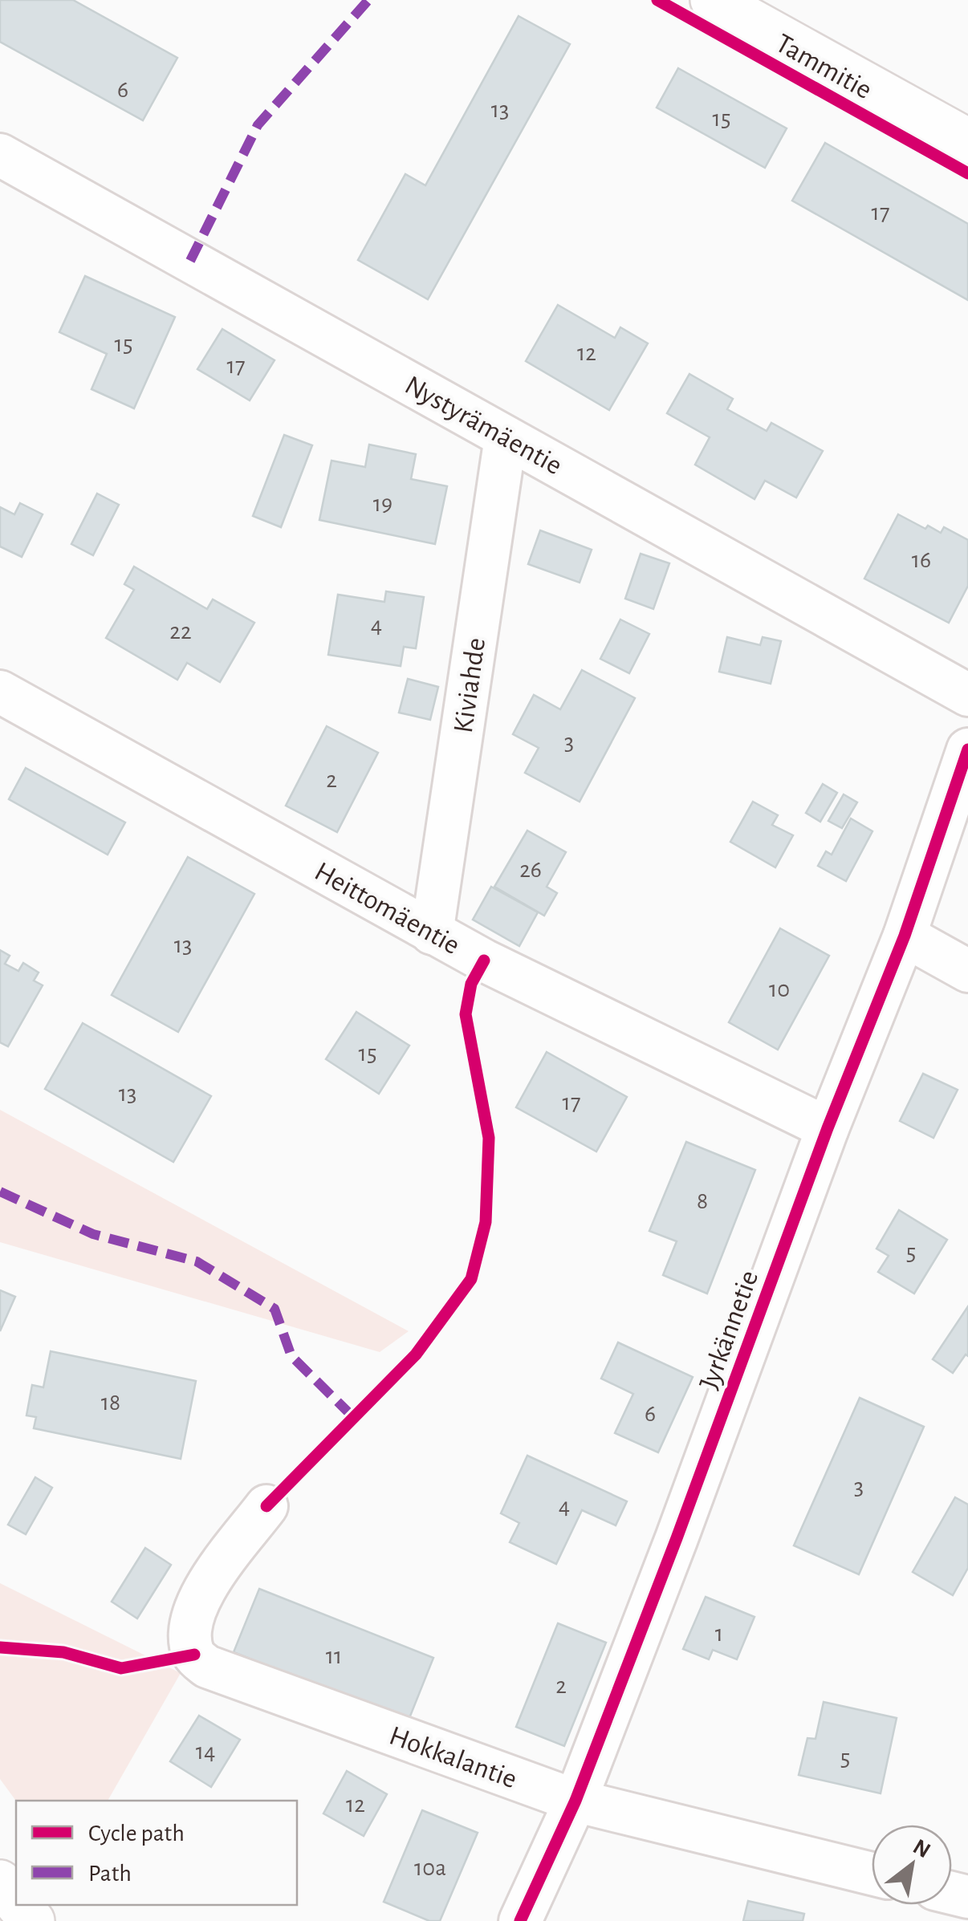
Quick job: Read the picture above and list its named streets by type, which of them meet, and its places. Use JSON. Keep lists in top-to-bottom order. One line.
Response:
{"streets":{"street":["Tammitie","Nystyrämäentie","Kiviahde","Heittomäentie","Jyrkännetie","Hokkalantie"]},"crossings":[["Nystyrämäentie","Kiviahde"],["Kiviahde","Heittomäentie"],["Heittomäentie","Jyrkännetie"],["Jyrkännetie","Hokkalantie"]],"house_numbers":["6","13","15","17","15","12","17","19","16","4","22","3","2","26","13","10","15","13","17","8","5","18","6","3","4","1","11","2","14","5","12","10a"],"legend":["Cycle path","Path"],"north":"top right"}
